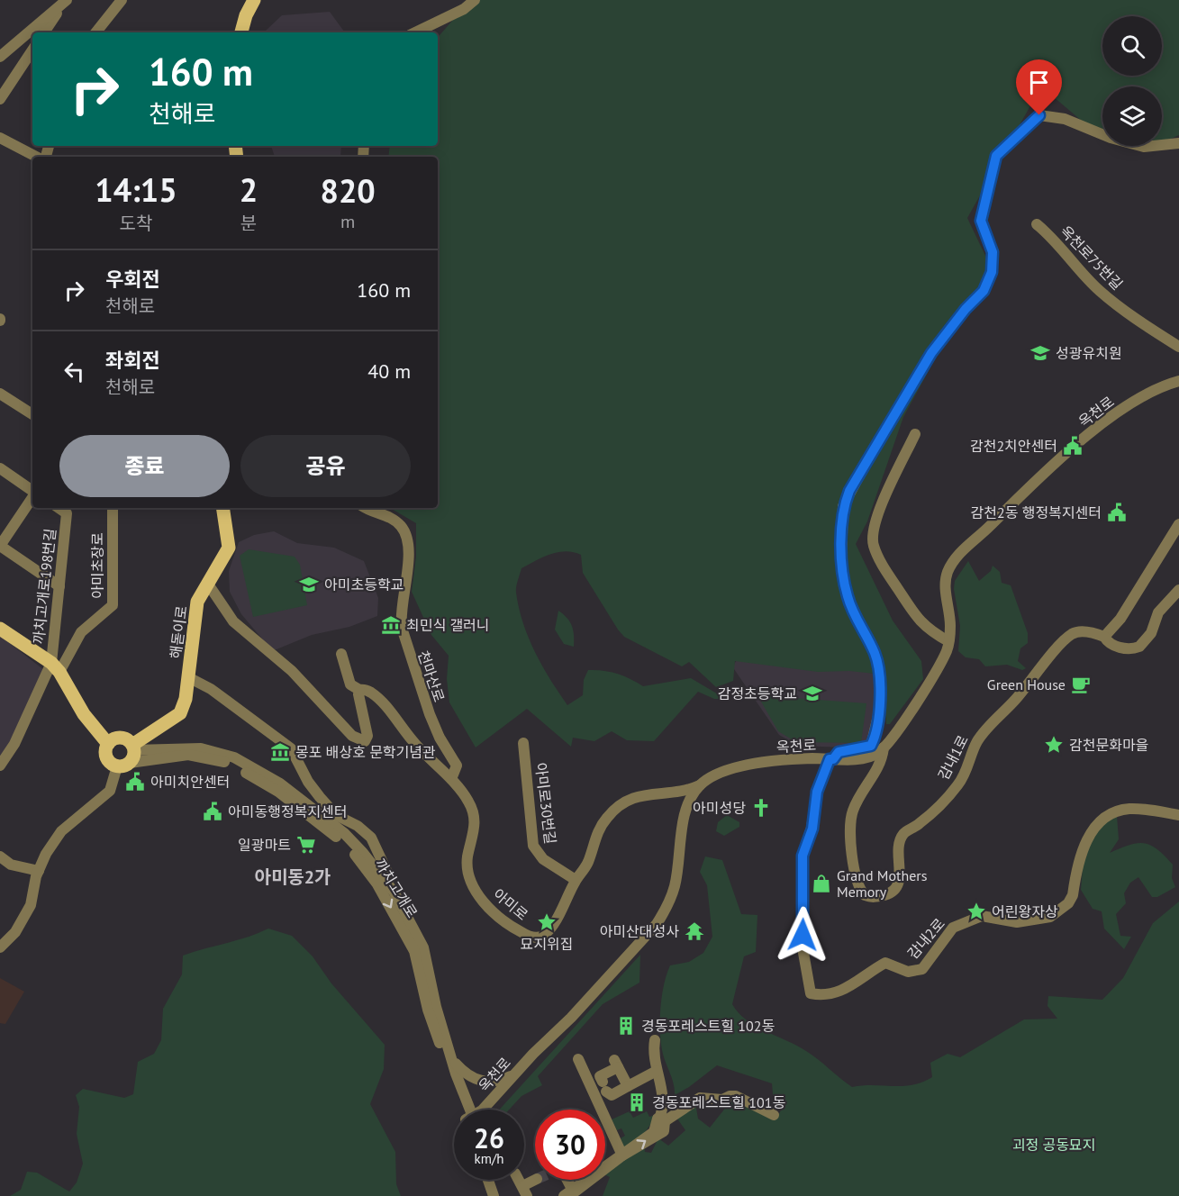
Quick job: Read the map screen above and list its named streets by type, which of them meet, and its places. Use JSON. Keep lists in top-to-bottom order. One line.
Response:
{"streets":{"main road":["해돋이로"],"street":["옥천로75번길","옥천로","아미초장로","까치고개로198번길","천마산로","감내1로","아미로30번길","까치고개로","아미로","감내2로"]},"crossings":[["옥천로","감내1로"],["옥천로","아미로"],["옥천로","감내2로"],["아미초장로","까치고개로198번길"],["해돋이로","까치고개로"],["해돋이로","아미로"],["천마산로","아미로"],["아미로30번길","아미로"]],"districts":["아미동2가"],"parks":["괴정 공동묘지"],"places":{"school or university":["성광유치원","아미초등학교","감정초등학교"],"public building":["감천2치안센터","감천2동 행정복지센터","아미치안센터","아미동행정복지센터"],"museum":["최민식 갤러니","몽포 배상호 문학기념관"],"cafe":["Green House"],"place":["감천문화마을","어린왕자상","묘지위집"],"church":["아미성당"],"supermarket":["일광마트"],"shop":["Grand Mothers Memory"],"temple":["아미산대성사"],"building":["경동포레스트힐 102동","경동포레스트힐 101동"]},"page":{"turn":["160 m","천해로"],"eta":["14:15","도착","2","분","820","m"],"list":[{"name":"우회전","note":"천해로","value":"160 m"},{"name":"좌회전","note":"천해로","value":"40 m"}],"buttons":["종료","공유"],"speed":"26 km/h","limit":"30"}}
